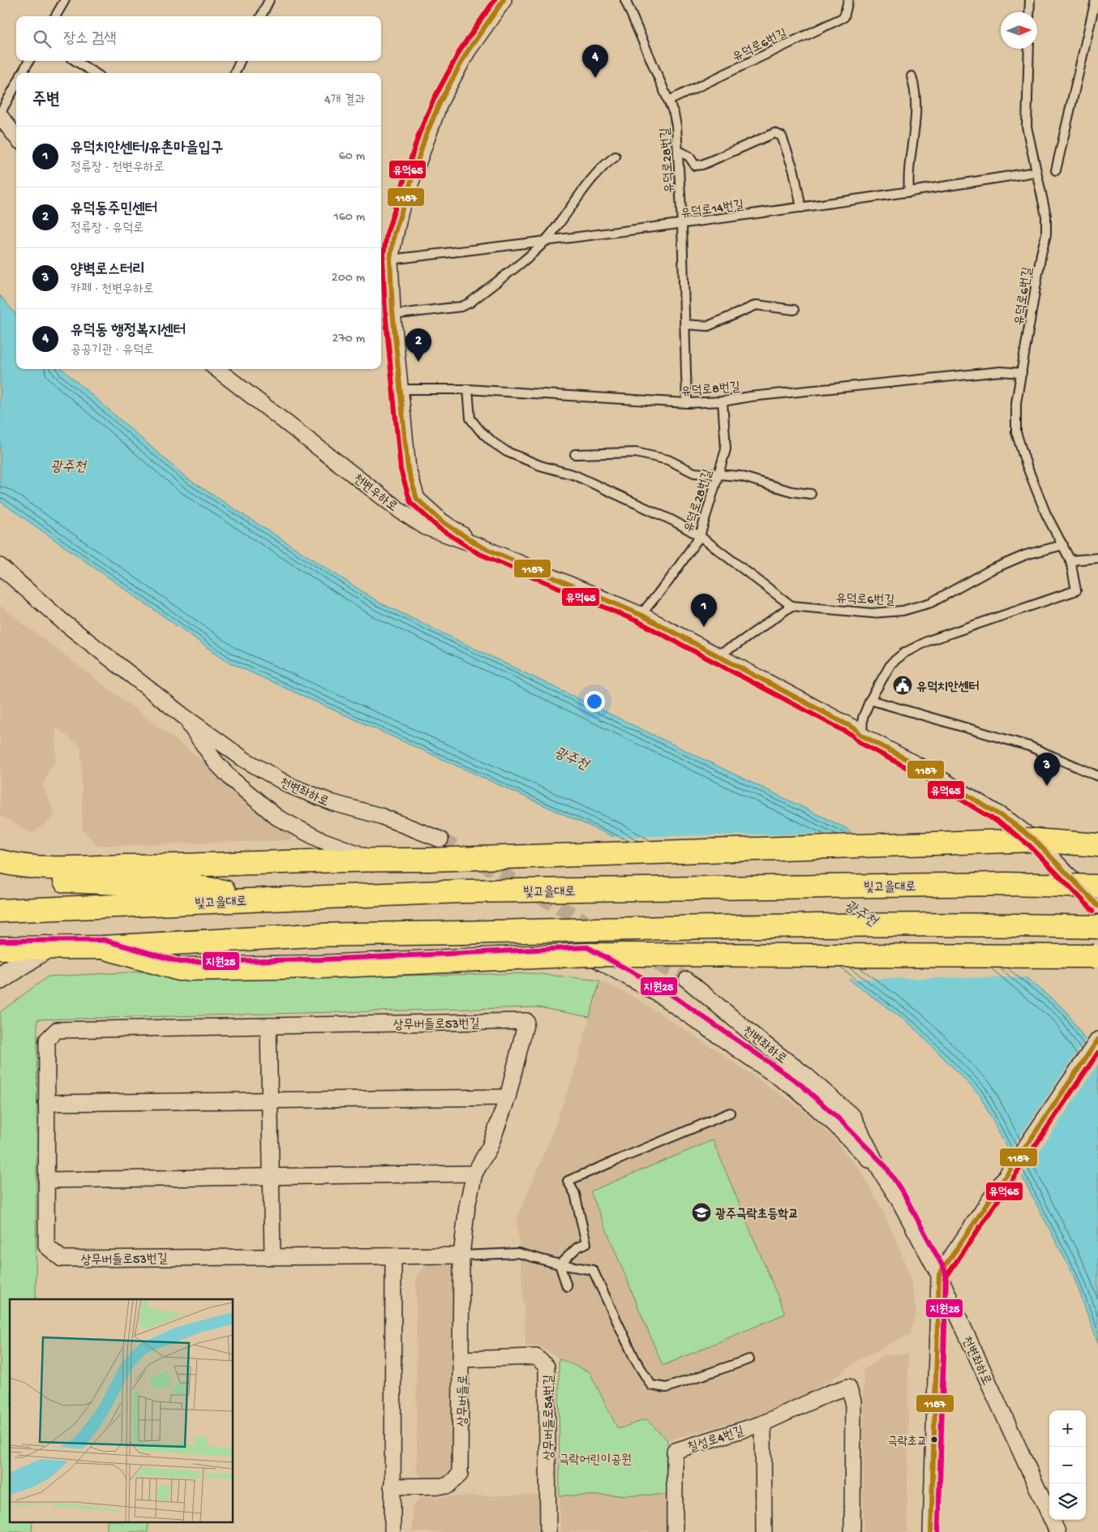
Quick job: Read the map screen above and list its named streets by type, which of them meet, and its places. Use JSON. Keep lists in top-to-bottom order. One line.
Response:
{"streets":{"highway":["빛고을대로"],"street":["천변우하로","천변좌하로","상무버들로53번길","상무버들로","상무버들로54번길","칠성로4번길"],"lane":["유덕로6번길","유덕로28번길","유덕로14번길","유덕로8번길"]},"crossings":[["유덕로6번길","유덕로28번길"],["유덕로6번길","유덕로14번길"],["유덕로6번길","유덕로8번길"],["유덕로28번길","유덕로14번길"],["유덕로28번길","유덕로8번길"],["유덕로28번길","천변우하로"],["상무버들로53번길","상무버들로"],["상무버들로","상무버들로54번길"]],"water":["광주천"],"parks":["극락어린이공원"],"places":{"public building":["유덕치안센터"],"school or university":["광주극락초등학교"],"other":["극락초교"]},"lines":["transit line 1187","transit line 유덕65","transit line 지원25"],"north":"right","page":{"search":"장소 검색","pins":["4","2","1","3"],"heading":["주변","4개 결과"],"list":[{"mark":"1","name":"유덕치안센터/유촌마을입구","note":"정류장 · 천변우하로","value":"60 m"},{"mark":"2","name":"유덕동주민센터","note":"정류장 · 유덕로","value":"160 m"},{"mark":"3","name":"양벽로스터리","note":"카페 · 천변우하로","value":"200 m"},{"mark":"4","name":"유덕동 행정복지센터","note":"공공기관 · 유덕로","value":"270 m"}],"map_buttons":["+","−"]}}
